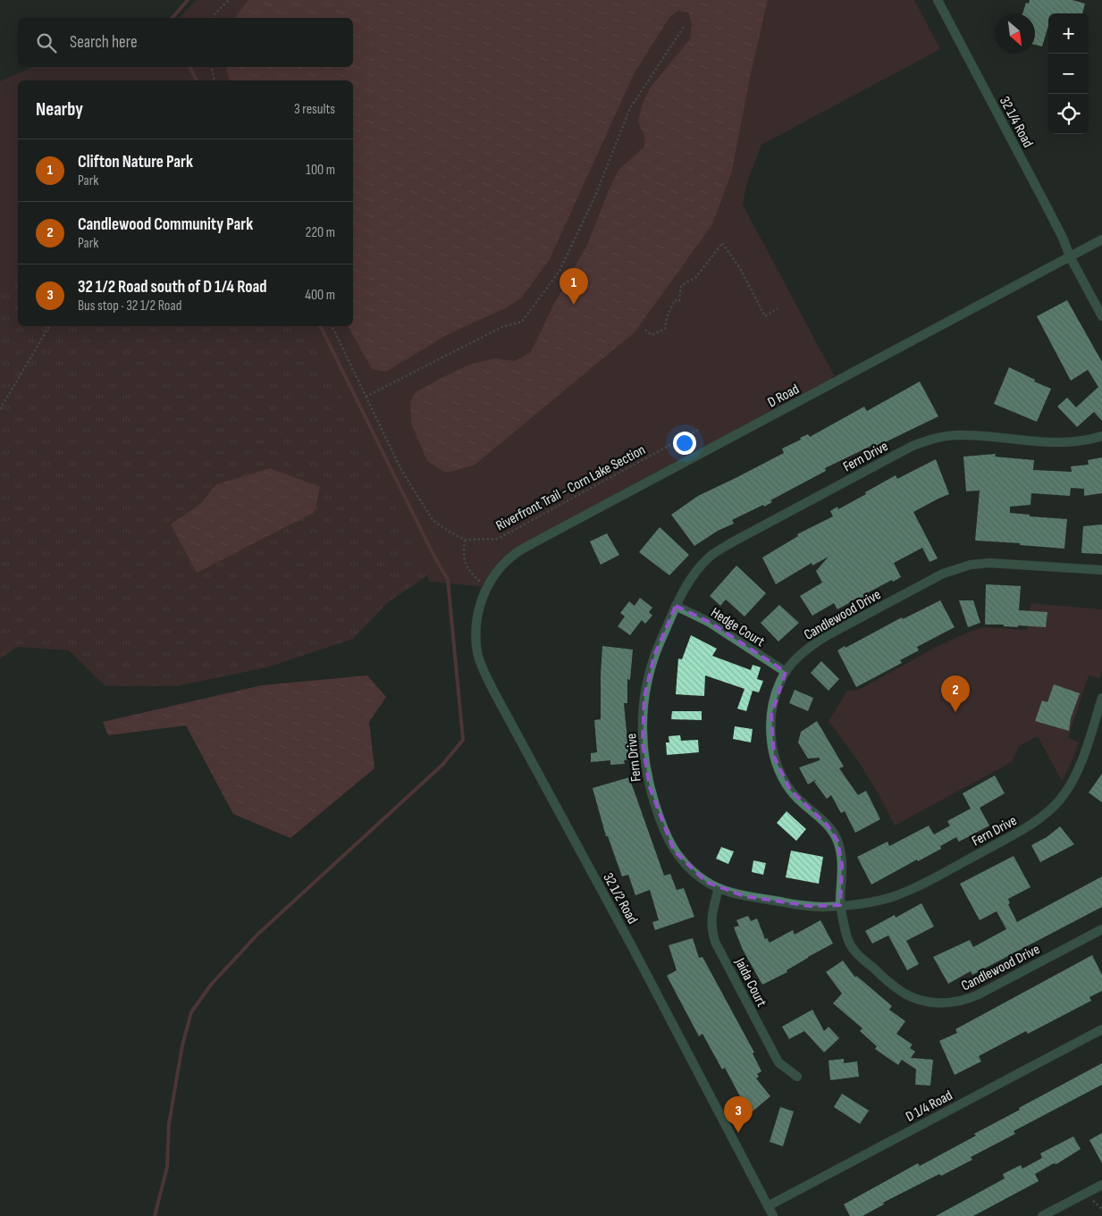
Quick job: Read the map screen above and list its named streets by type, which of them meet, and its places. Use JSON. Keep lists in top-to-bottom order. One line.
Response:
{"streets":{"street":["32 1/4 Road","D Road","Fern Drive","Candlewood Drive","Hedge Court","32 1/2 Road","Jaida Court","D 1/4 Road"],"path":["Riverfront Trail - Corn Lake Section"]},"crossings":[["32 1/4 Road","D Road"],["D Road","32 1/2 Road"],["Fern Drive","Candlewood Drive"],["Fern Drive","Hedge Court"],["Fern Drive","Jaida Court"],["Candlewood Drive","Hedge Court"],["32 1/2 Road","D 1/4 Road"]],"north":"bottom right","page":{"map_buttons":["+","−"],"search":"Search here","heading":["Nearby","3 results"],"list":[{"mark":"1","name":"Clifton Nature Park","note":"Park","value":"100 m"},{"mark":"2","name":"Candlewood Community Park","note":"Park","value":"220 m"},{"mark":"3","name":"32 1/2 Road south of D 1/4 Road","note":"Bus stop · 32 1/2 Road","value":"400 m"}],"pins":["1","2","3"]}}
